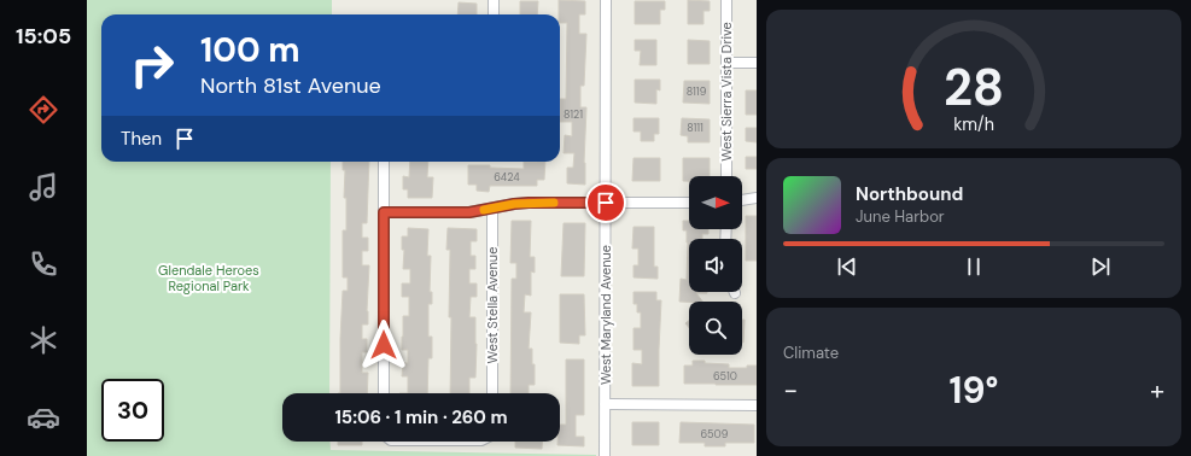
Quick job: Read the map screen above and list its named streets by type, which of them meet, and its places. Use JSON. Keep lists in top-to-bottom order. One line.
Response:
{"streets":{"street":["West Sierra Vista Drive","West Stella Avenue","West Maryland Avenue"]},"parks":["Glendale Heroes Regional Park"],"house_numbers":["8119","8121","8111","6424","6510","6509"],"north":"right","page":{"tabs":"15:05","turn":["100 m","North 81st Avenue"],"then":"Then","song":["Northbound","June Harbor"],"tile":"Climate","heat":["−","19°","+"],"limit":"30","trip":"15:06 · 1 min · 260 m","gauge":["28","km/h"]}}
